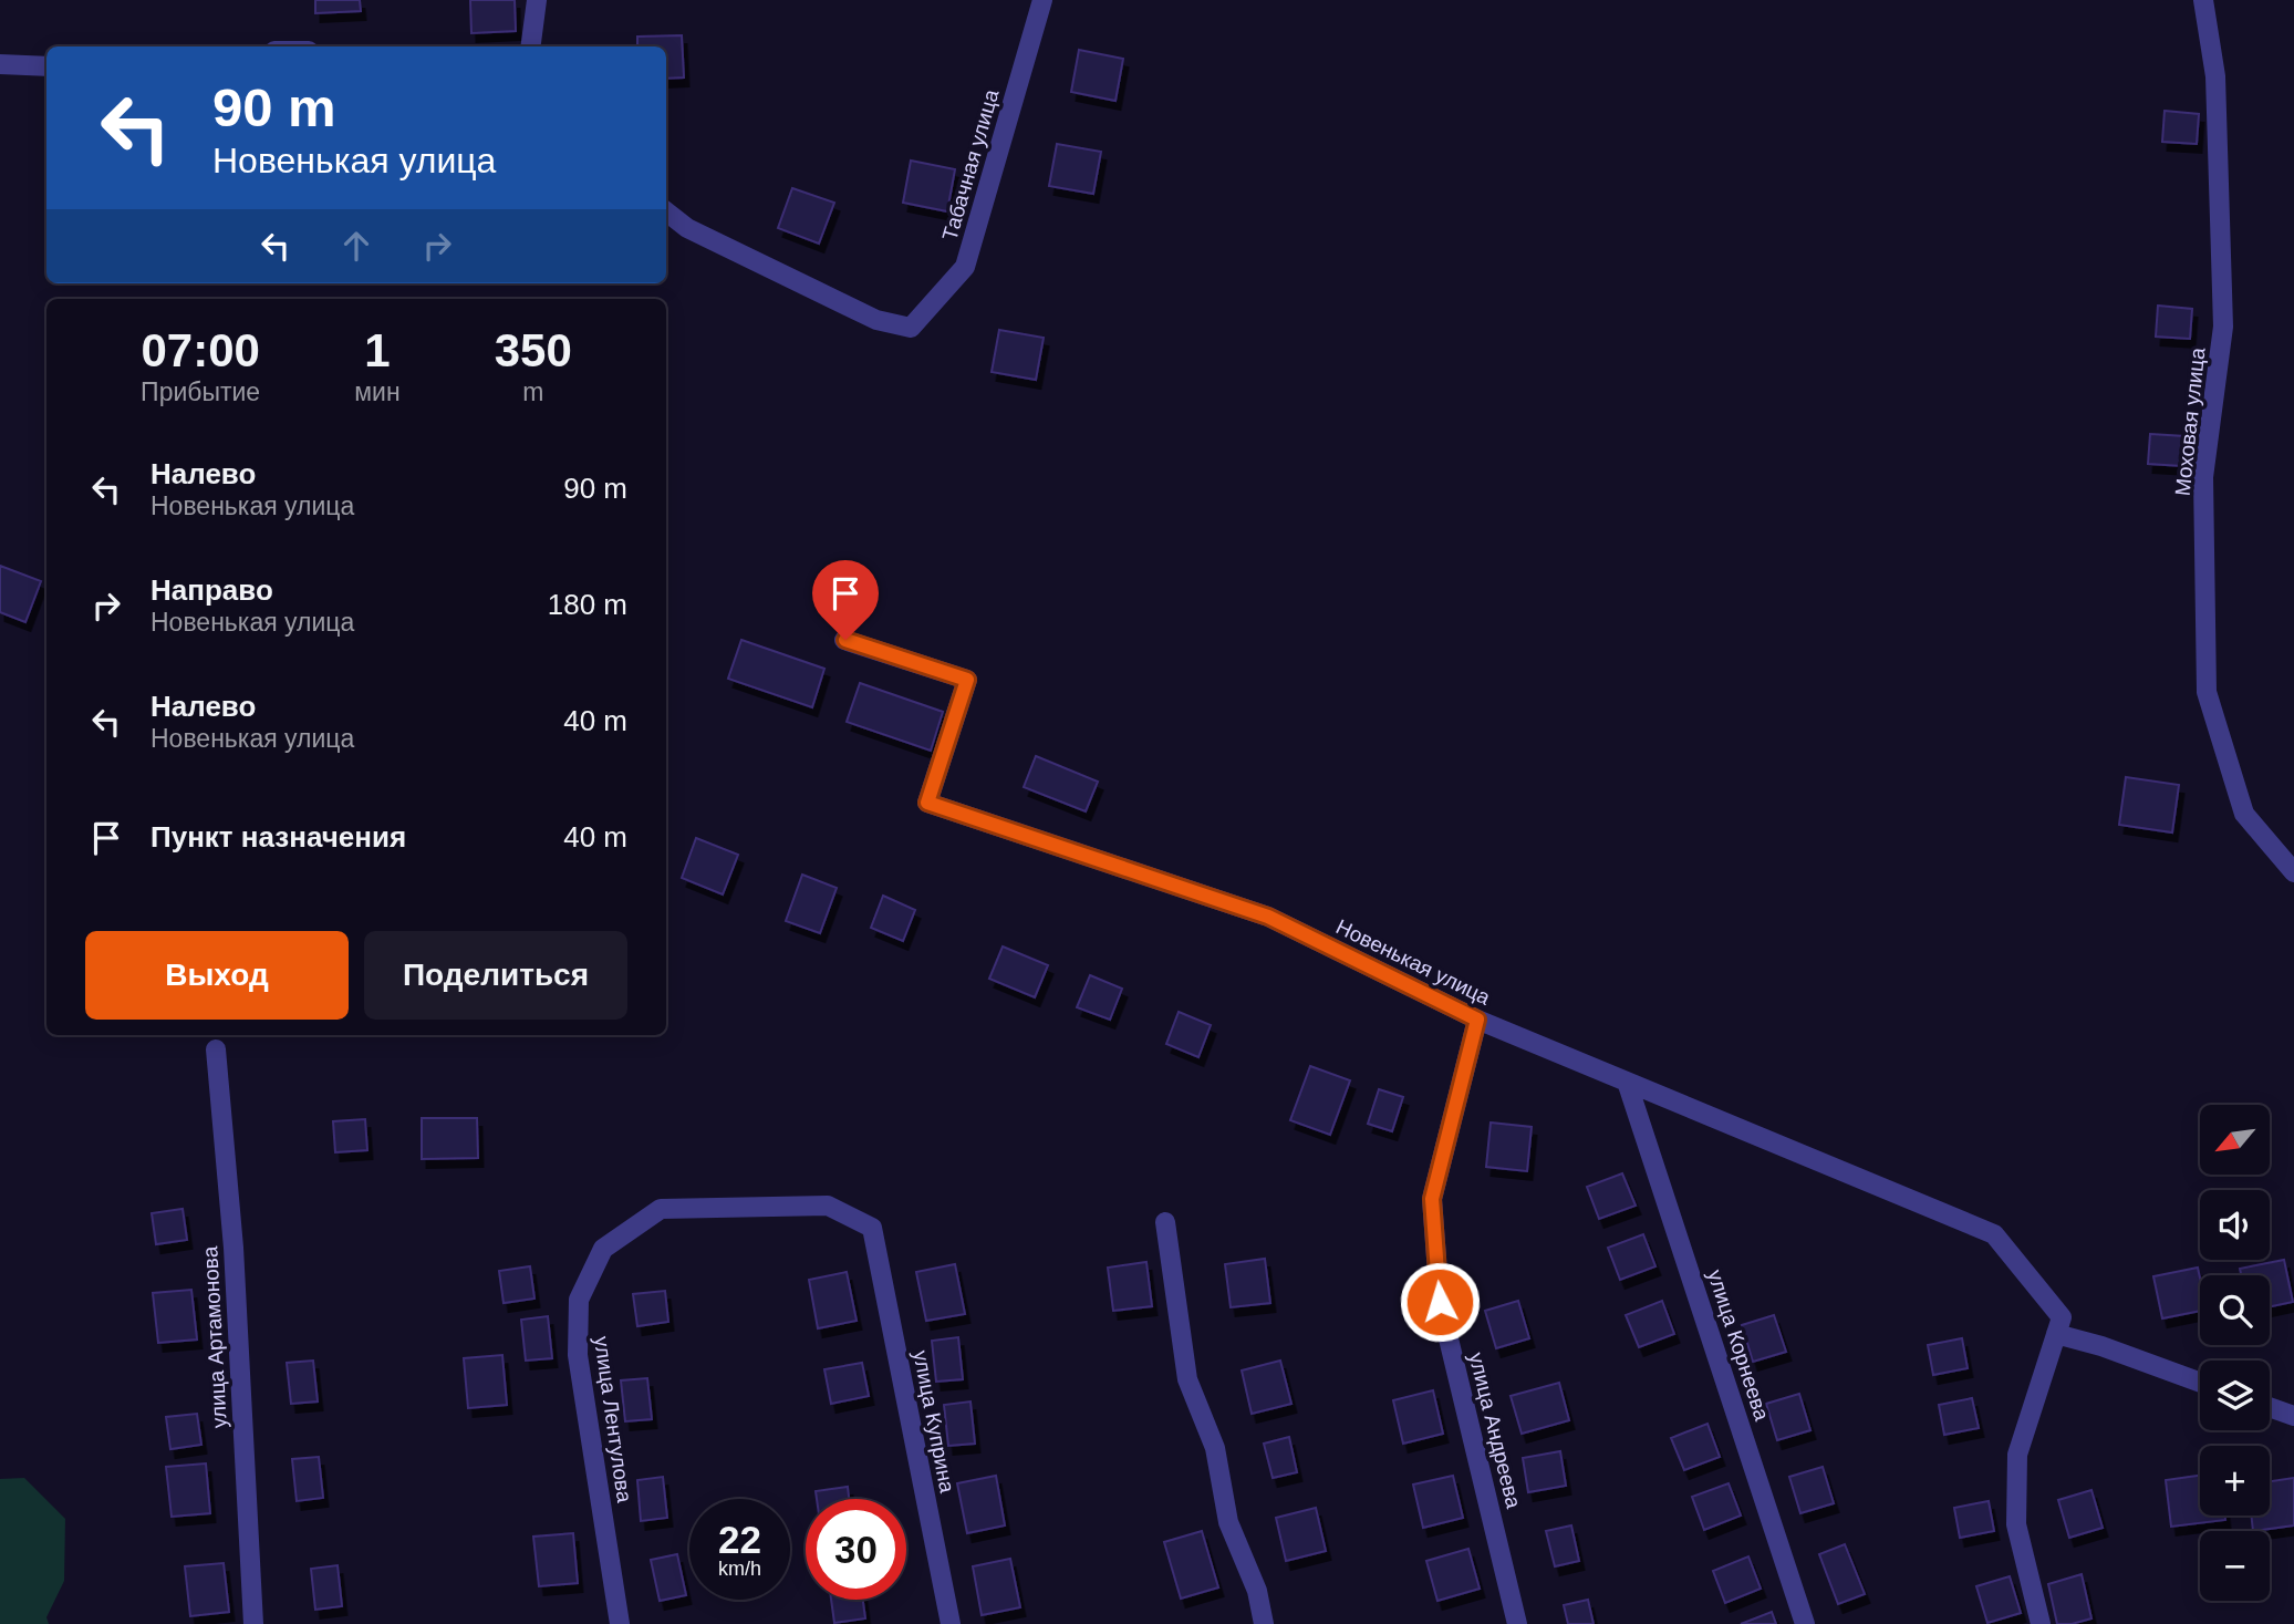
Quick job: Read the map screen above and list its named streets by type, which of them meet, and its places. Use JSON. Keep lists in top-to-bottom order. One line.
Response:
{"streets":{"street":["Табачная улица","Моховая улица","Новенькая улица","улица Артамонова","улица Корнеева","улица Лентулова","улица Куприна","улица Андреева"]},"crossings":[["Новенькая улица","улица Корнеева"],["Новенькая улица","улица Андреева"],["улица Лентулова","улица Куприна"]],"north":"bottom left","page":{"turn":["90 m","Новенькая улица"],"eta":["07:00","Прибытие","1","мин","350","m"],"list":[{"name":"Налево","note":"Новенькая улица","value":"90 m"},{"name":"Направо","note":"Новенькая улица","value":"180 m"},{"name":"Налево","note":"Новенькая улица","value":"40 m"},{"name":"Пункт назначения","value":"40 m"}],"buttons":["Выход","Поделиться"],"map_buttons":["+","−"],"speed":"22 km/h","limit":"30"}}
